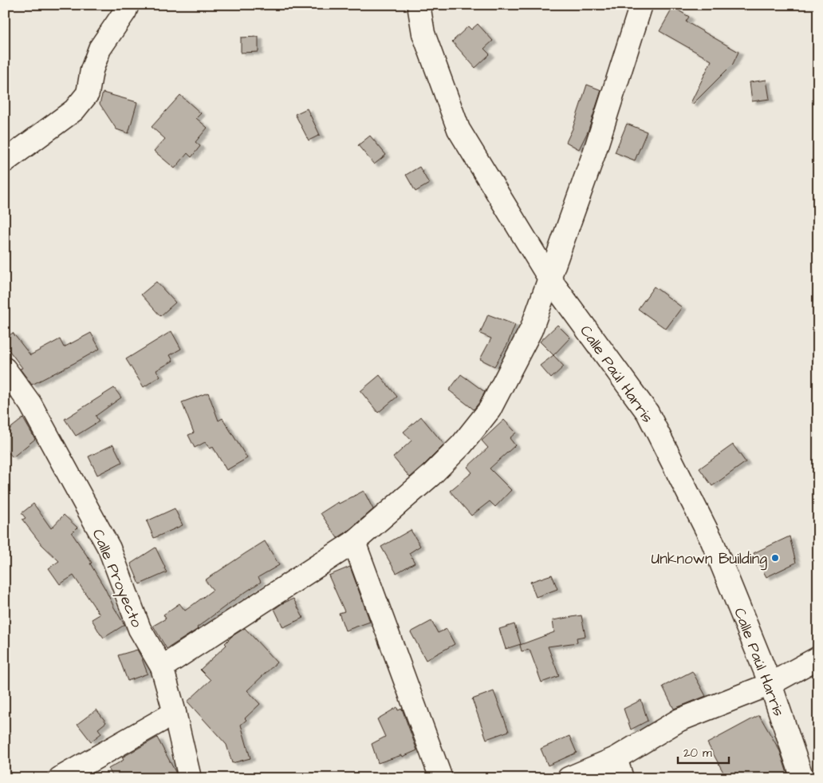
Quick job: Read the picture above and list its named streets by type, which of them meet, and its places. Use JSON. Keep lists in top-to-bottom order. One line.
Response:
{"streets":{"street":["Calle Paúl Harris","Calle Proyecto"]},"places":["Unknown Building"],"scale_bar":"20 m"}
